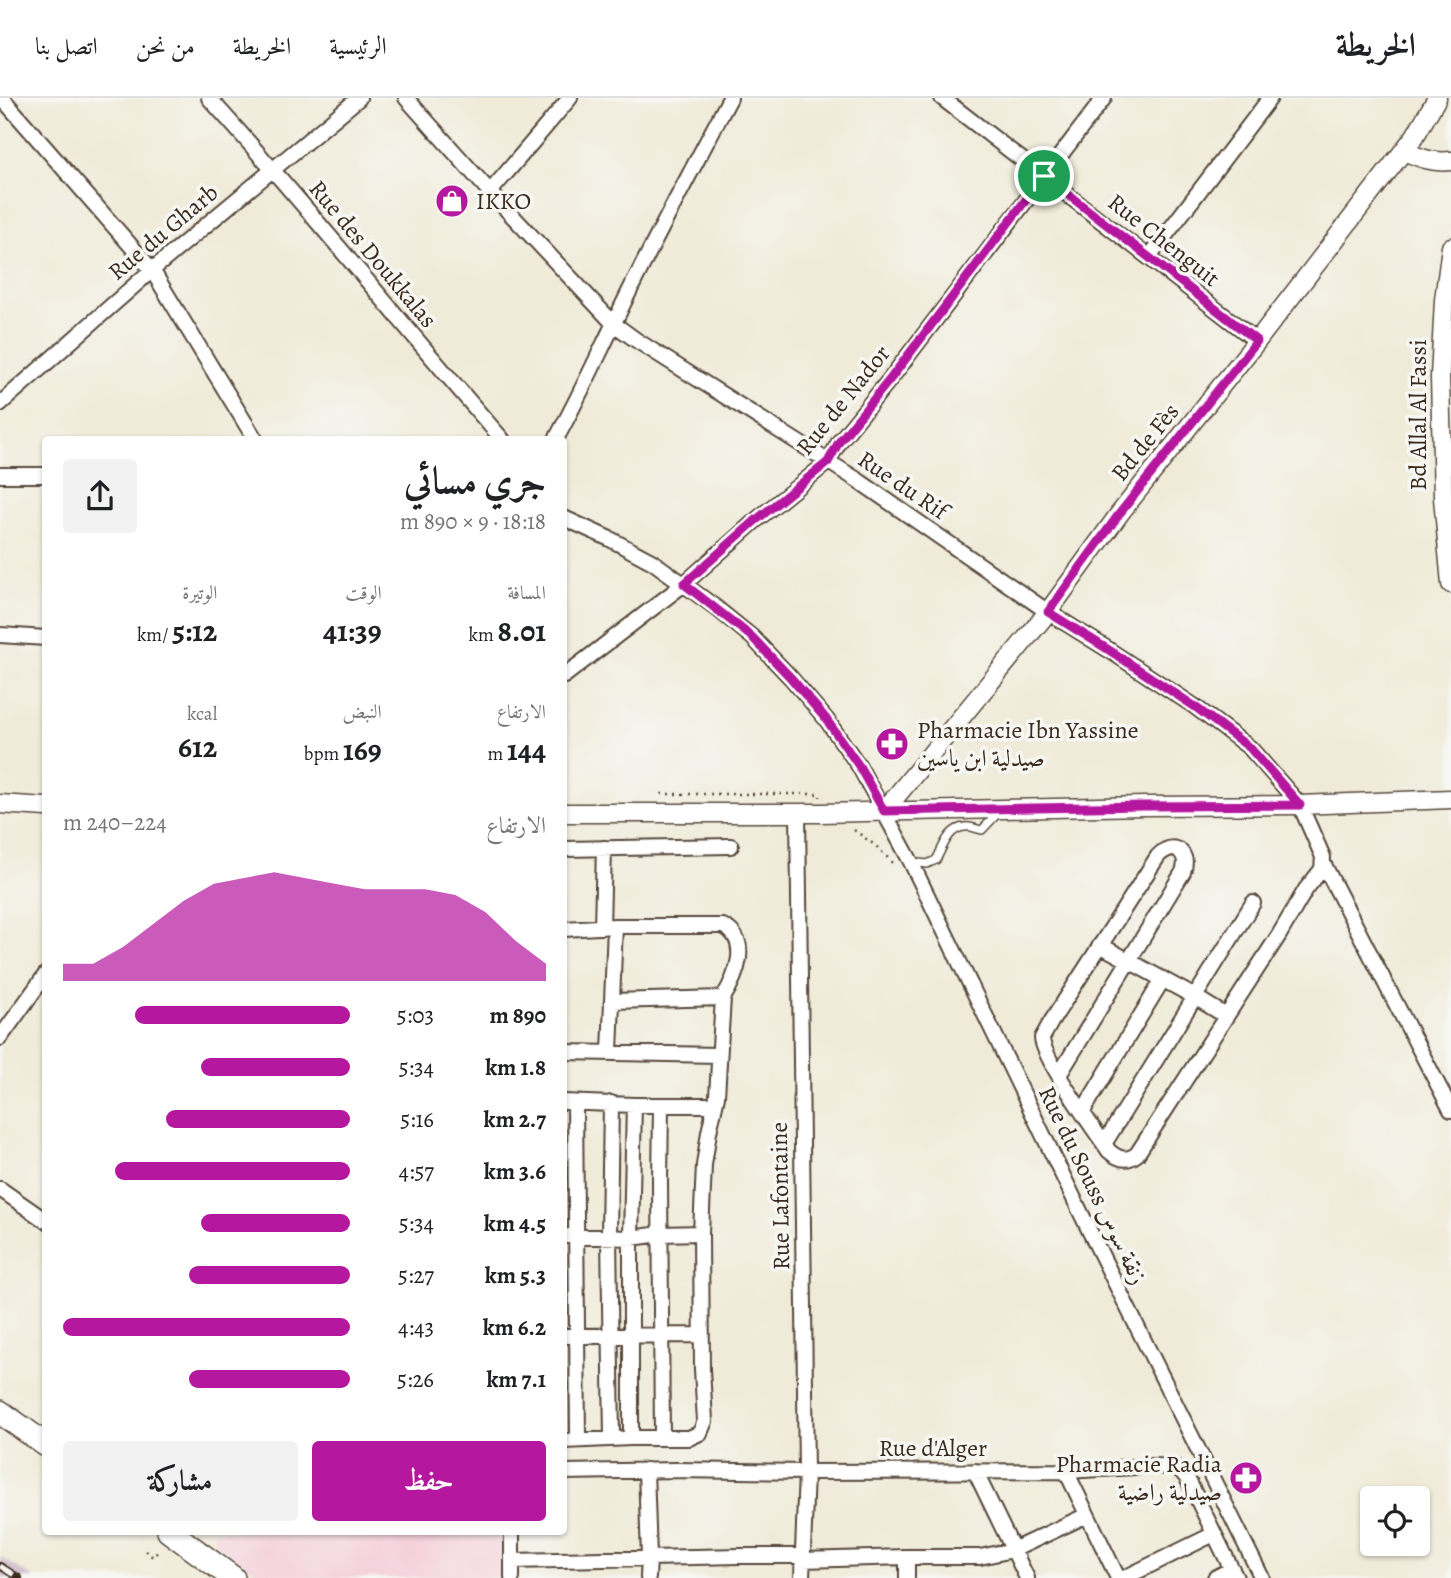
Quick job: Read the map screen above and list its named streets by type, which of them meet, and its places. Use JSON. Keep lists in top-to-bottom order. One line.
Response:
{"streets":{"street":["Rue du Gharb","Rue Chenguit","Rue des Doukkalas","Rue de Nador","Bd Allal Al Fassi","Bd de Fès","Rue du Rif","Rue du Souss زنقة سوس","Rue Lafontaine","Rue d'Alger"]},"crossings":[["Rue du Gharb","Rue des Doukkalas"],["Rue Chenguit","Rue de Nador"],["Rue Chenguit","Bd de Fès"],["Rue de Nador","Rue du Rif"],["Rue de Nador","Rue du Souss زنقة سوس"],["Bd de Fès","Rue du Rif"],["Bd de Fès","Rue du Souss زنقة سوس"],["Rue Lafontaine","Rue d'Alger"]],"places":{"shop":["IKKO"],"pharmacy":["Pharmacie Ibn Yassine صيدلية ابن ياسين","Pharmacie Radia صيدلية راضية"]},"page":{"header":"الخريطة","nav":["الرئيسية","الخريطة","من نحن","اتصل بنا"],"heading":["جري مسائي","18:18 · 9 × 890 m"],"stats":[["المسافة","8.01 km"],["الوقت","41:39"],["الوتيرة","5:12 /km"],["الارتفاع","144 m"],["النبض","169 bpm"],["kcal","612"]],"chart":["الارتفاع","224–240 m"],"list":[{"name":"890 m","note":"5:03"},{"name":"1.8 km","note":"5:34"},{"name":"2.7 km","note":"5:16"},{"name":"3.6 km","note":"4:57"},{"name":"4.5 km","note":"5:34"},{"name":"5.3 km","note":"5:27"},{"name":"6.2 km","note":"4:43"},{"name":"7.1 km","note":"5:26"}],"buttons":["حفظ","مشاركة"]}}
